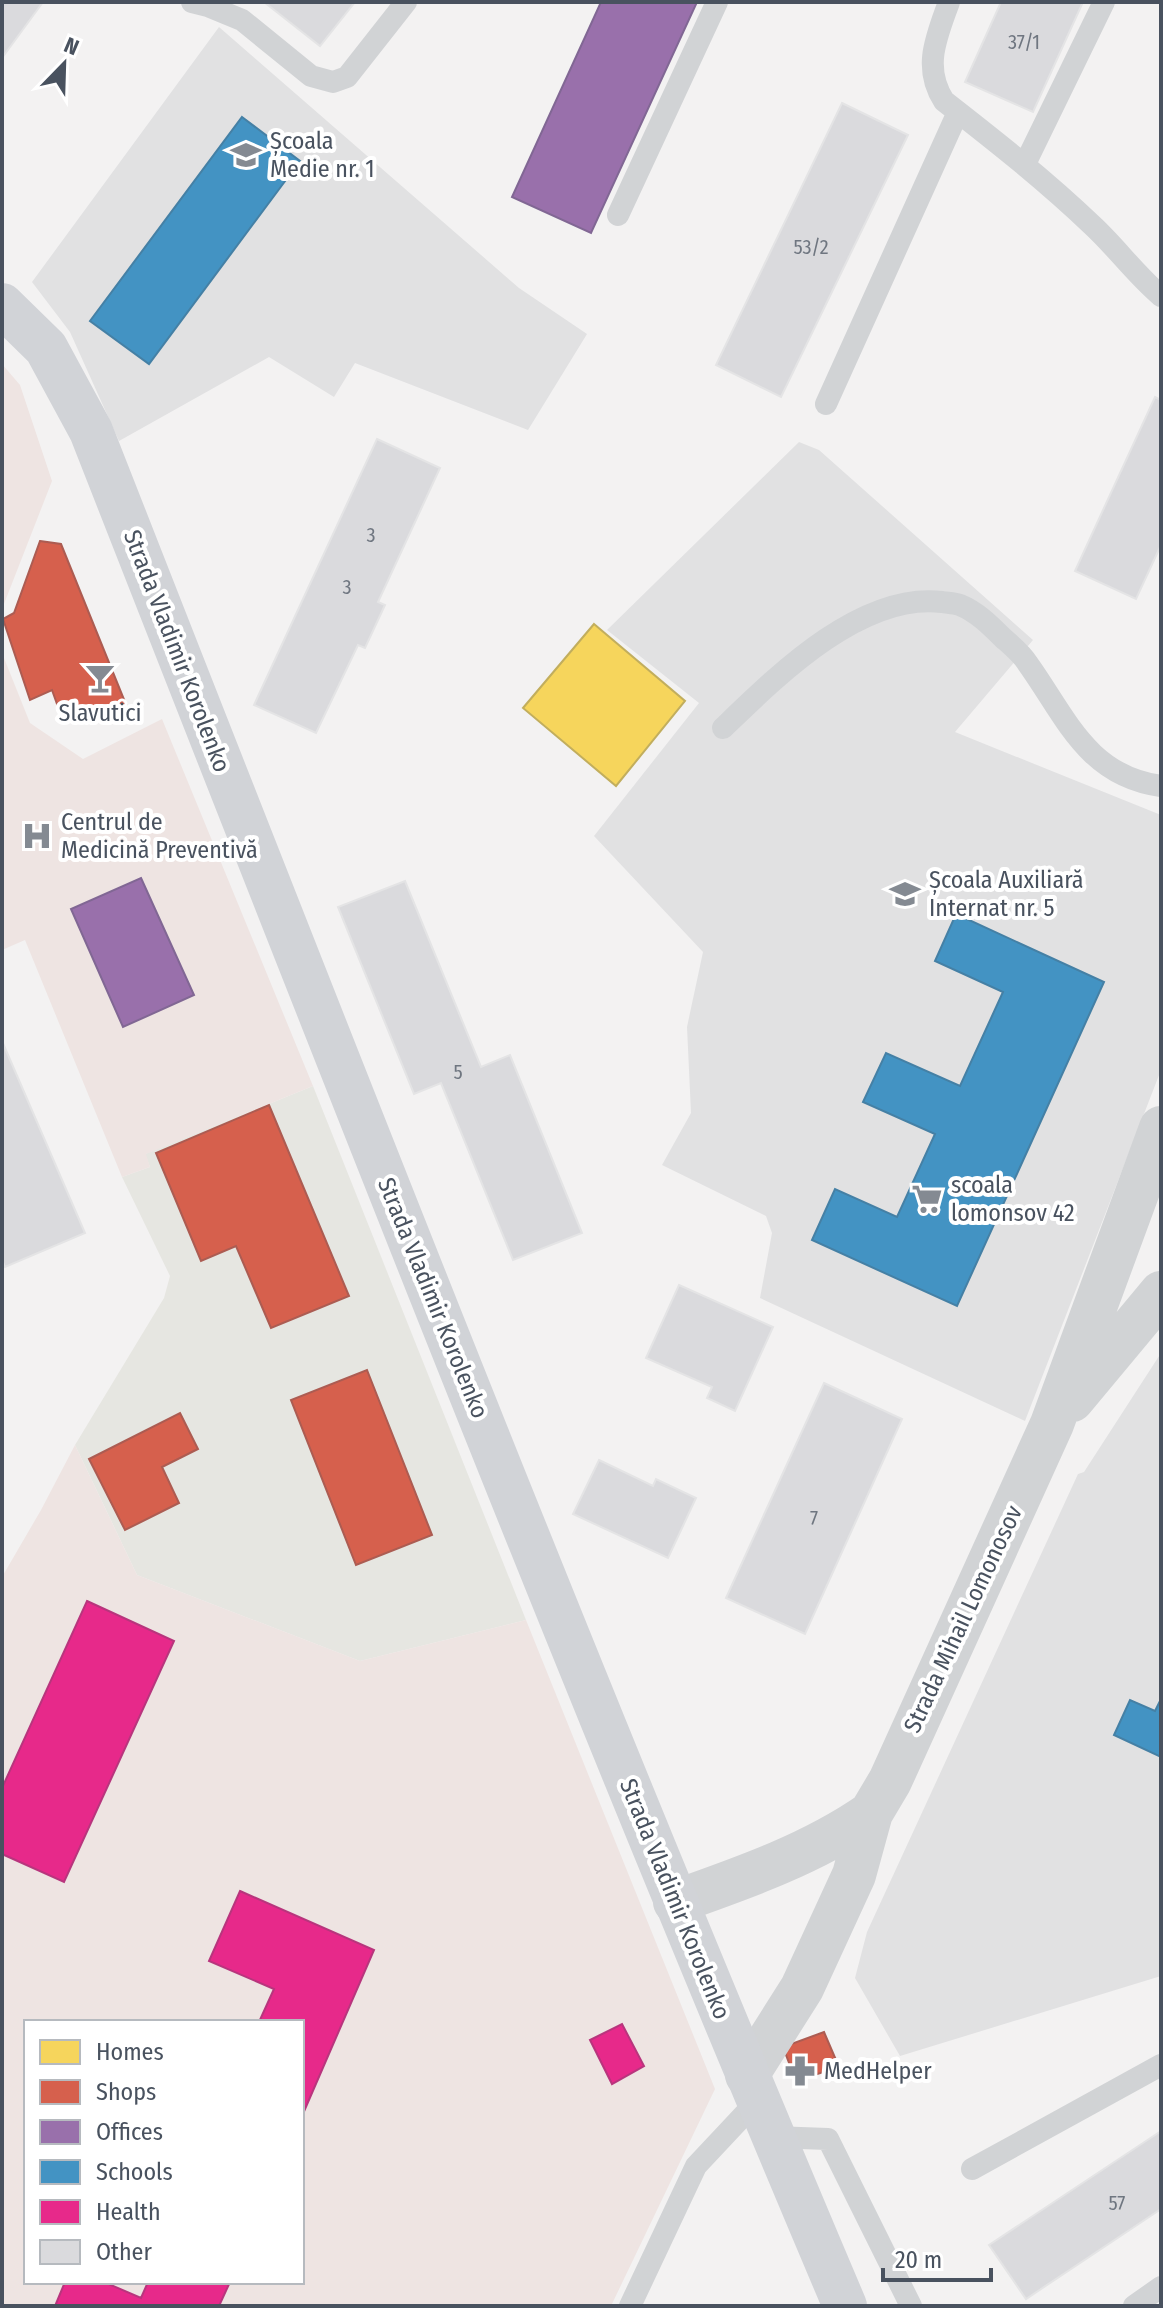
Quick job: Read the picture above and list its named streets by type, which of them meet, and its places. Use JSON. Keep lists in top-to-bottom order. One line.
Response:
{"streets":{"main road":["Strada Vladimir Korolenko"],"street":["Strada Mihail Lomonosov"]},"crossings":[["Strada Vladimir Korolenko","Strada Mihail Lomonosov"]],"places":{"school or university":["Școala Medie nr. 1","Școala Auxiliară Internat nr. 5"],"bar":["Slavutici"],"hospital":["Centrul de Medicină Preventivă"],"supermarket":["scoala lomonsov 42"],"pharmacy":["MedHelper"]},"house_numbers":["37/1","53/2","3","3","5","7","57"],"legend":["Homes","Shops","Offices","Schools","Health","Other"],"scale_bar":"20 m","north":"top right"}
